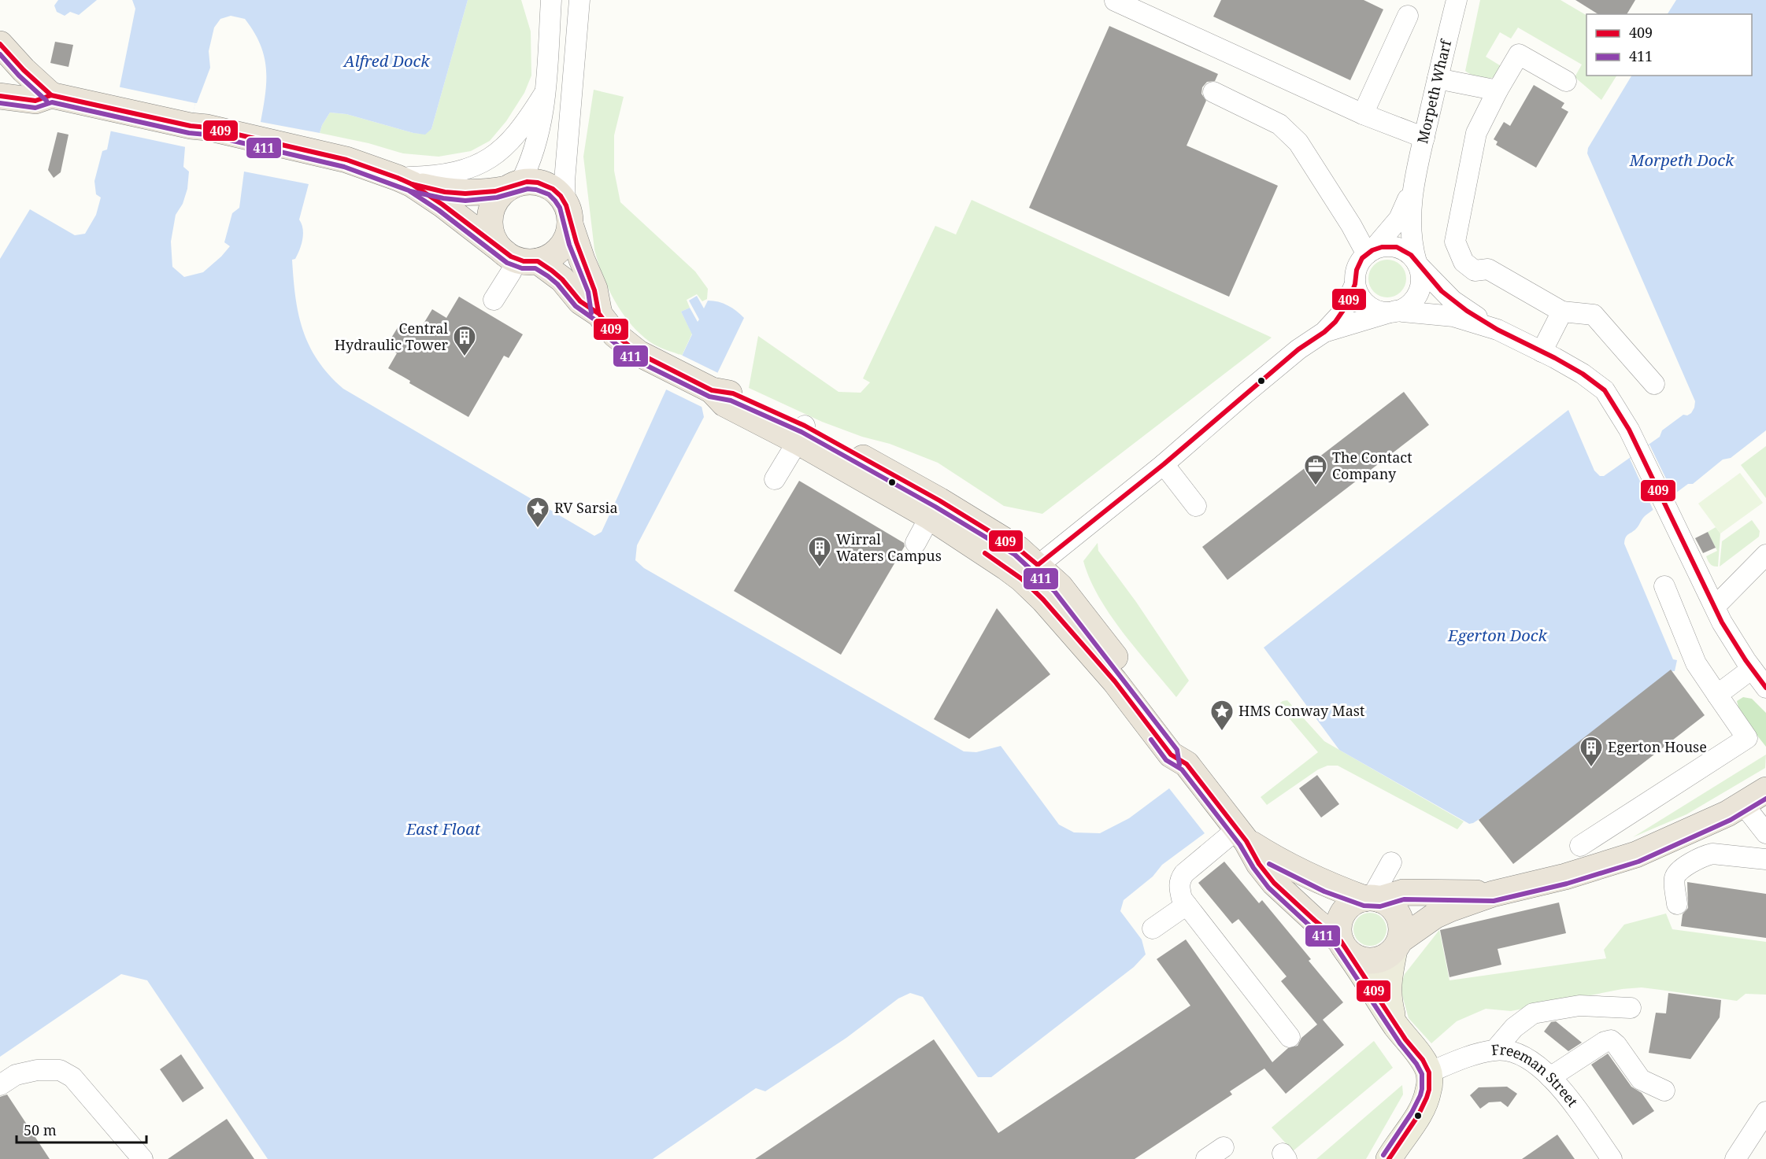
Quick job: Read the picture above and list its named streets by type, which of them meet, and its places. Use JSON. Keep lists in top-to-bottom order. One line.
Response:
{"streets":{"street":["Morpeth Wharf","Freeman Street"]},"water":["Alfred Dock","Morpeth Dock","Egerton Dock","East Float"],"places":{"building":["Central Hydraulic Tower","Wirral Waters Campus","Egerton House"],"office":["The Contact Company"],"place":["RV Sarsia","HMS Conway Mast"]},"lines":["transit line 409","transit line 411"],"legend":["409","411"],"scale_bar":"50 m"}
